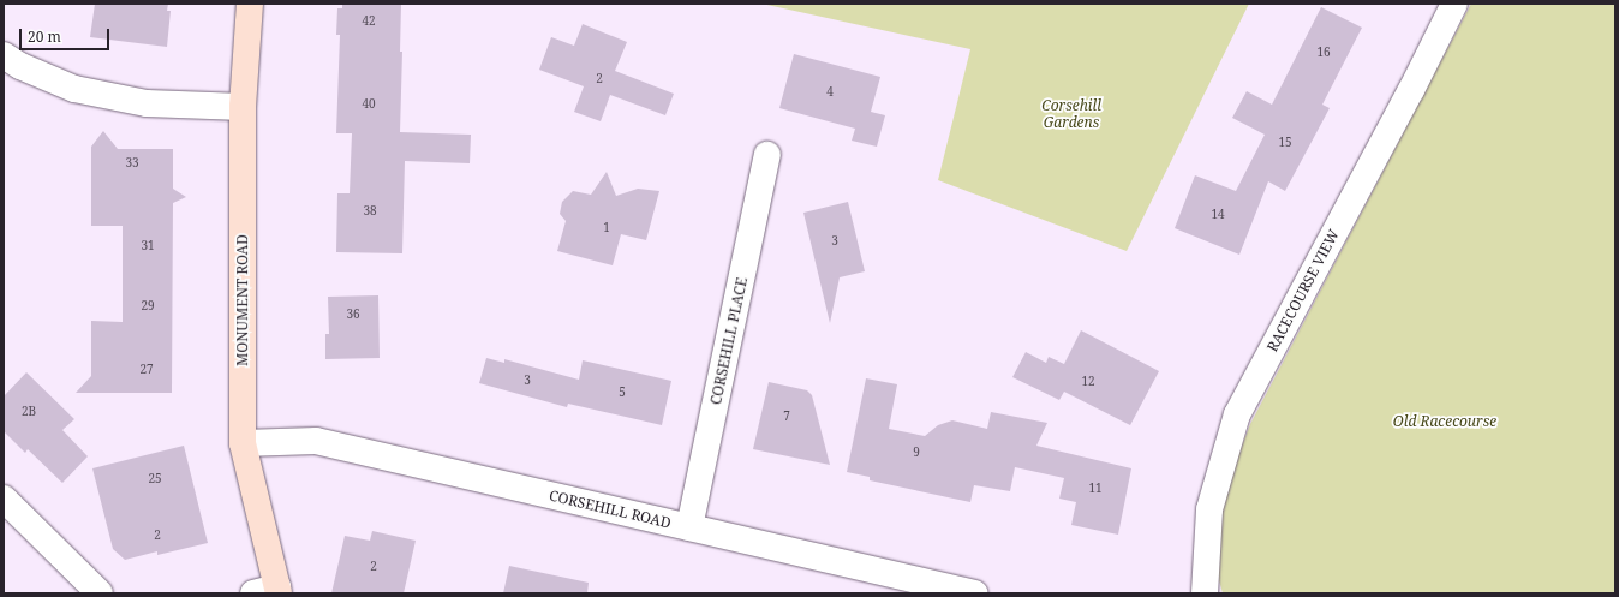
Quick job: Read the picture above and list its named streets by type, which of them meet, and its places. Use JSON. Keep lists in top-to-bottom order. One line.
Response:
{"streets":{"main road":["MONUMENT ROAD"],"street":["RACECOURSE VIEW","CORSEHILL PLACE","CORSEHILL ROAD"]},"crossings":[["MONUMENT ROAD","CORSEHILL ROAD"],["CORSEHILL PLACE","CORSEHILL ROAD"]],"parks":["Corsehill Gardens","Old Racecourse"],"house_numbers":["42","16","2","4","40","15","33","38","14","1","3","31","29","36","27","3","12","5","2B","7","9","25","11","2","2"],"scale_bar":"20 m"}
